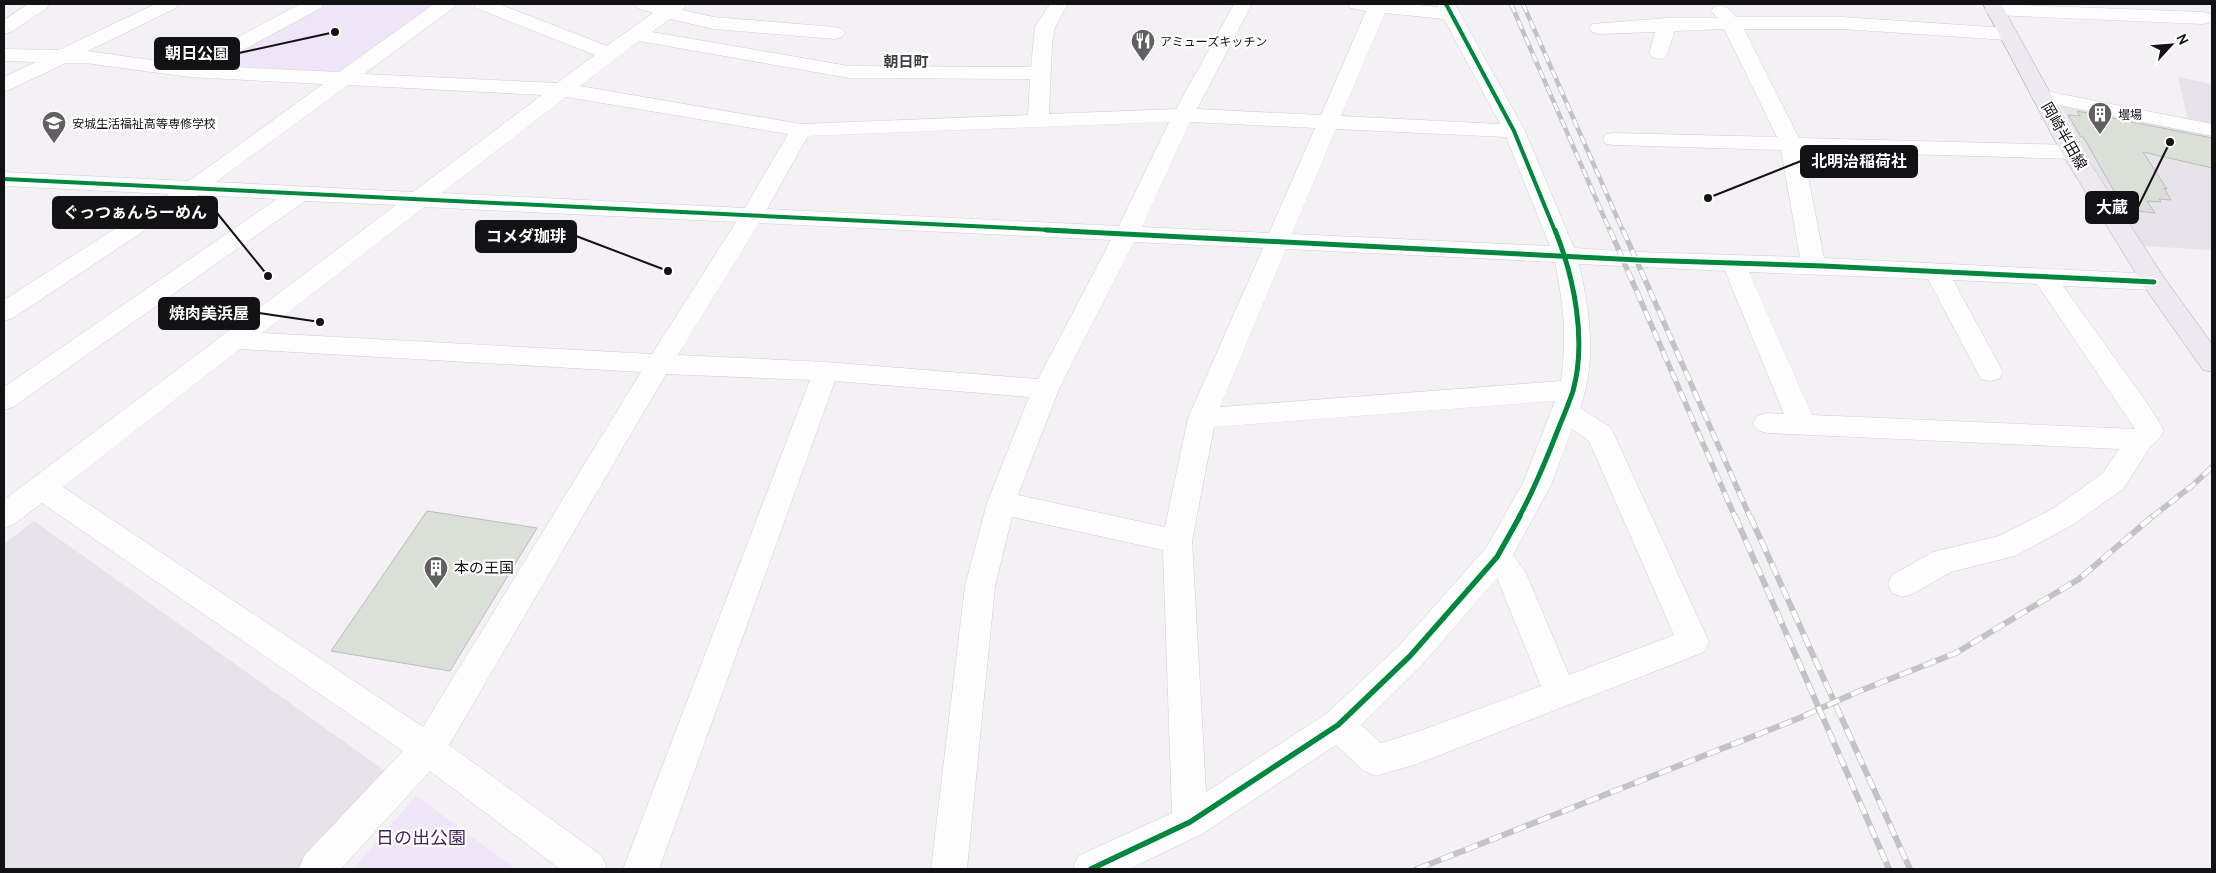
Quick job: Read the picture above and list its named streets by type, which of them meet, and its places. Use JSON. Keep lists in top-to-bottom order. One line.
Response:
{"streets":{"main road":["岡崎半田線"]},"districts":["朝日町"],"parks":["日の出公園"],"places":{"other":["朝日公園","大蔵","北明治稲荷社","コメダ珈琲","ぐっつぁんらーめん","焼肉美浜屋"],"restaurant":["アミューズキッチン"],"building":["壜場","本の王国"],"school or university":["安城生活福祉高等専修学校"]},"north":"top right"}
